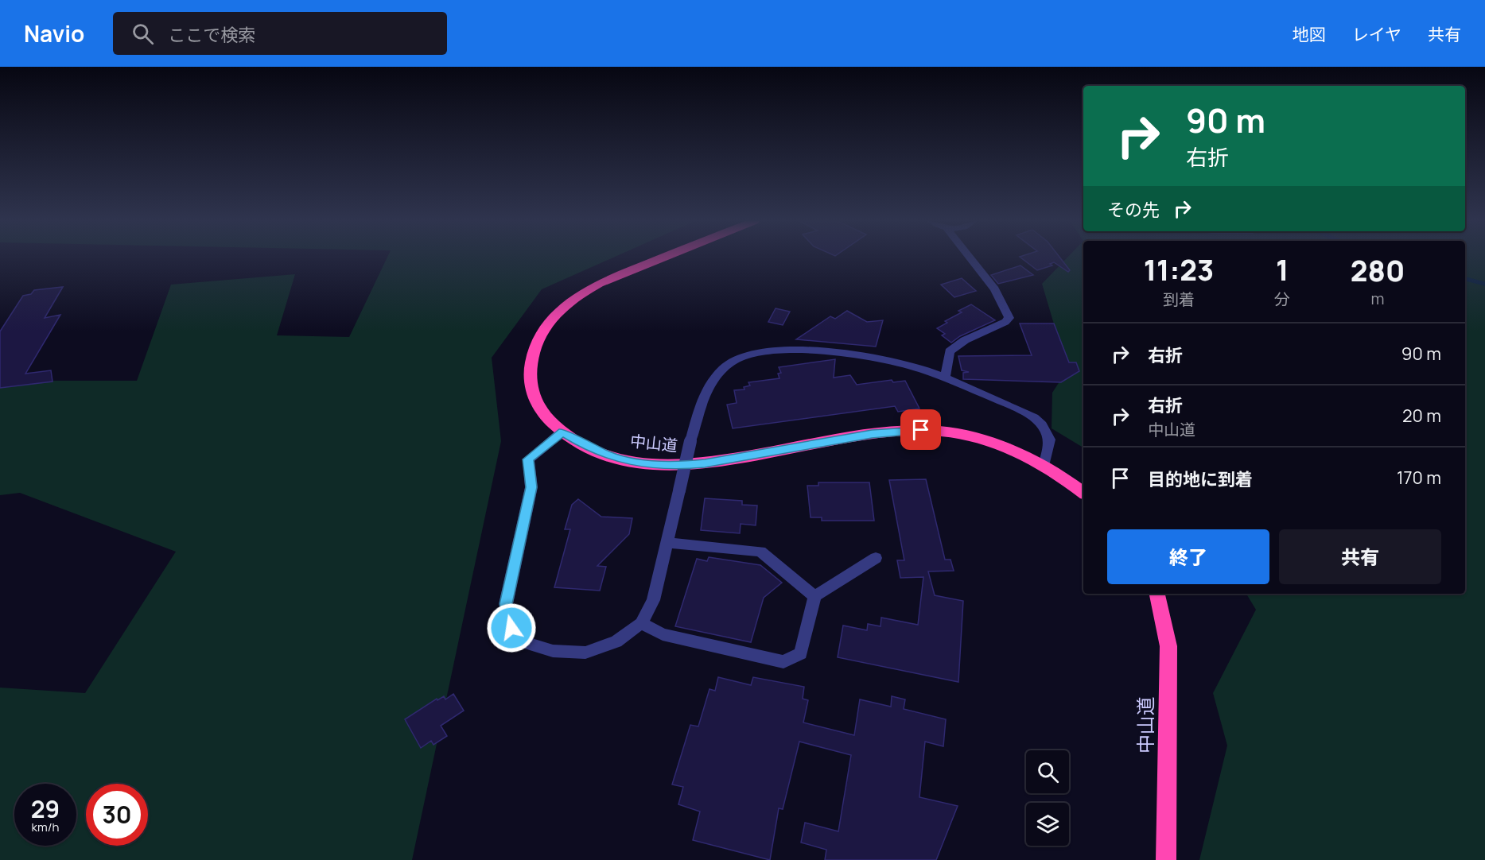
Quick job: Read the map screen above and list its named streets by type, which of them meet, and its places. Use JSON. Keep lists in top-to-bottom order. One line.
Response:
{"streets":{"highway":["中山道"]},"page":{"header":"Navio","search":"ここで検索","nav":["地図","レイヤ","共有"],"turn":["90 m","右折"],"then":"その先","eta":["11:23","到着","1","分","280","m"],"list":[{"name":"右折","value":"90 m"},{"name":"右折","note":"中山道","value":"20 m"},{"name":"目的地に到着","value":"170 m"}],"buttons":["終了","共有"],"speed":"29 km/h","limit":"30"}}
